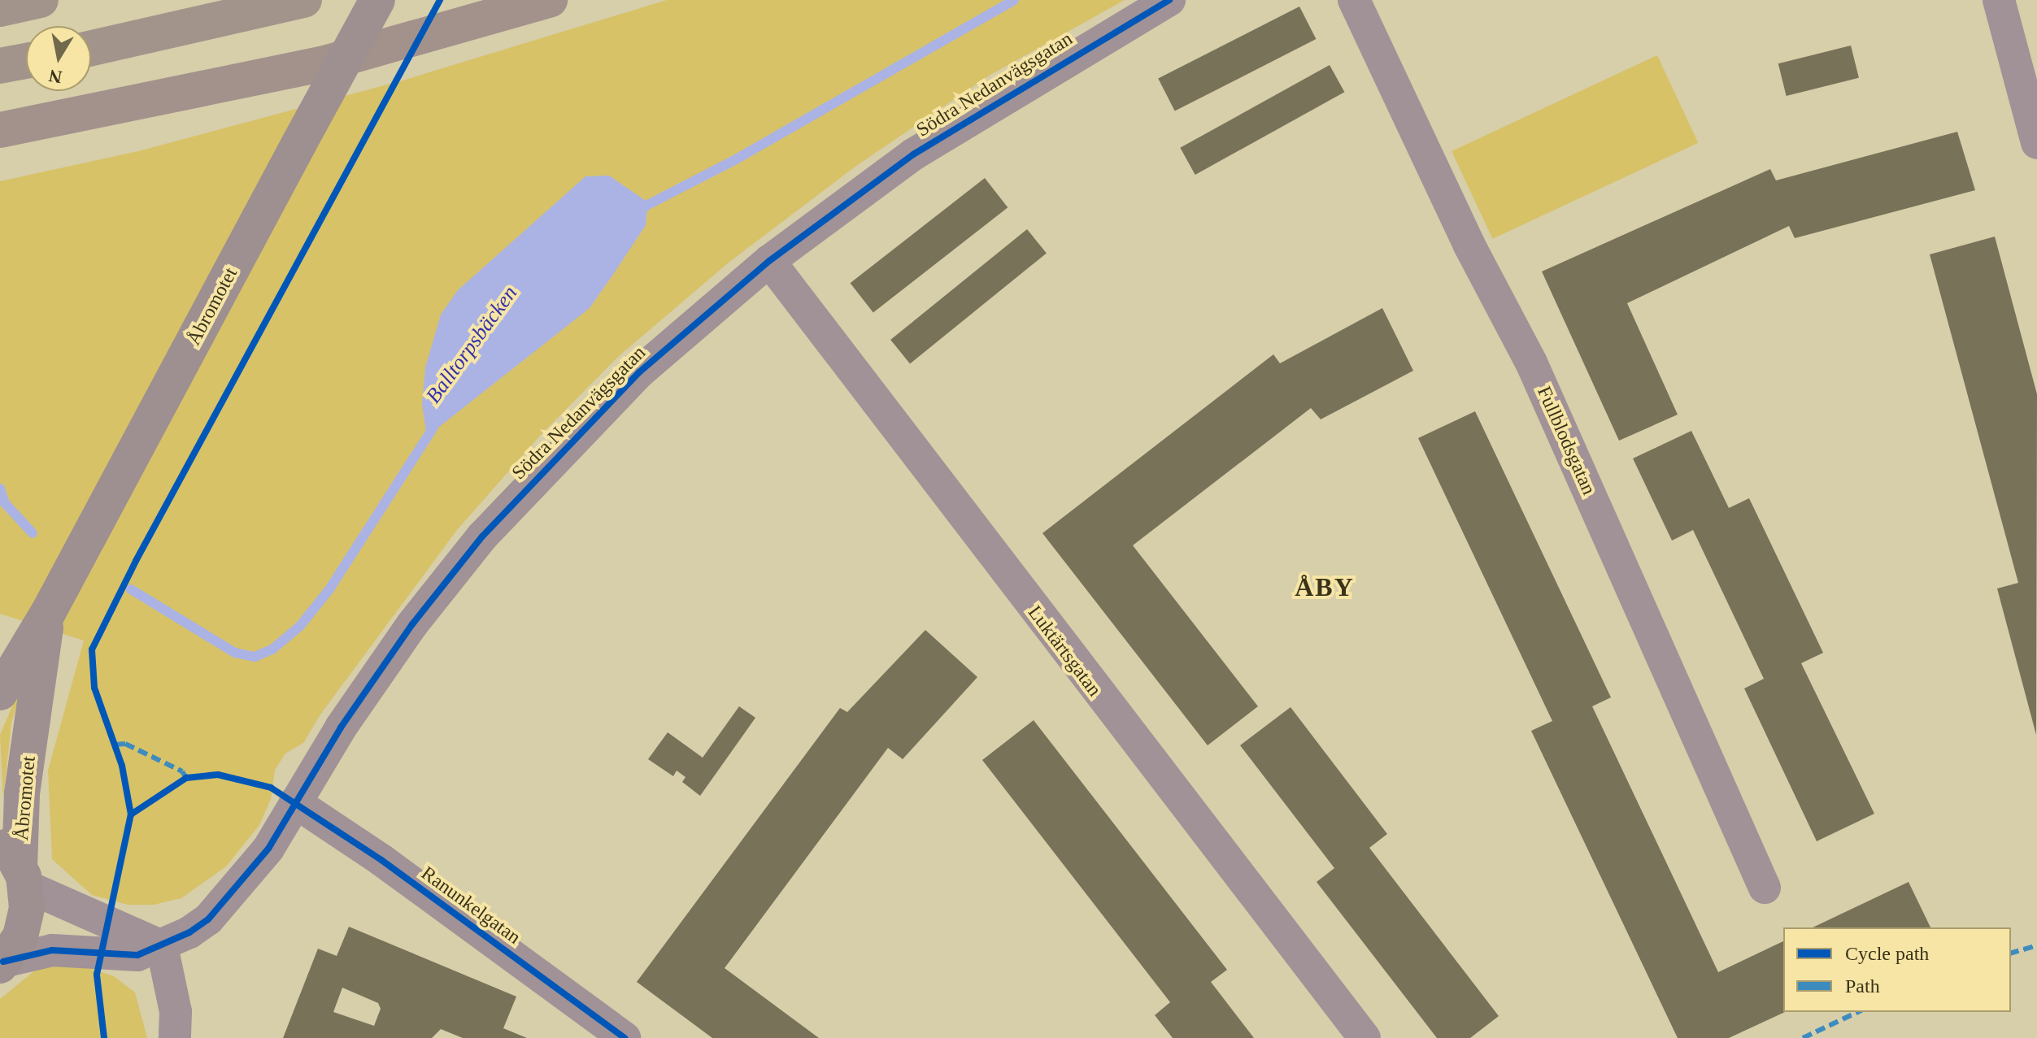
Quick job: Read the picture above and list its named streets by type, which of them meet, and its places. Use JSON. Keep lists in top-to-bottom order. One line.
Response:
{"streets":{"main road":["Åbromotet"],"street":["Södra Nedanvägsgatan","Fullblodsgatan","Luktärtsgatan","Ranunkelgatan"]},"crossings":[["Södra Nedanvägsgatan","Åbromotet"],["Södra Nedanvägsgatan","Luktärtsgatan"],["Södra Nedanvägsgatan","Ranunkelgatan"]],"districts":["ÅBY"],"water":["Balltorpsbäcken"],"legend":["Cycle path","Path"],"north":"bottom"}
